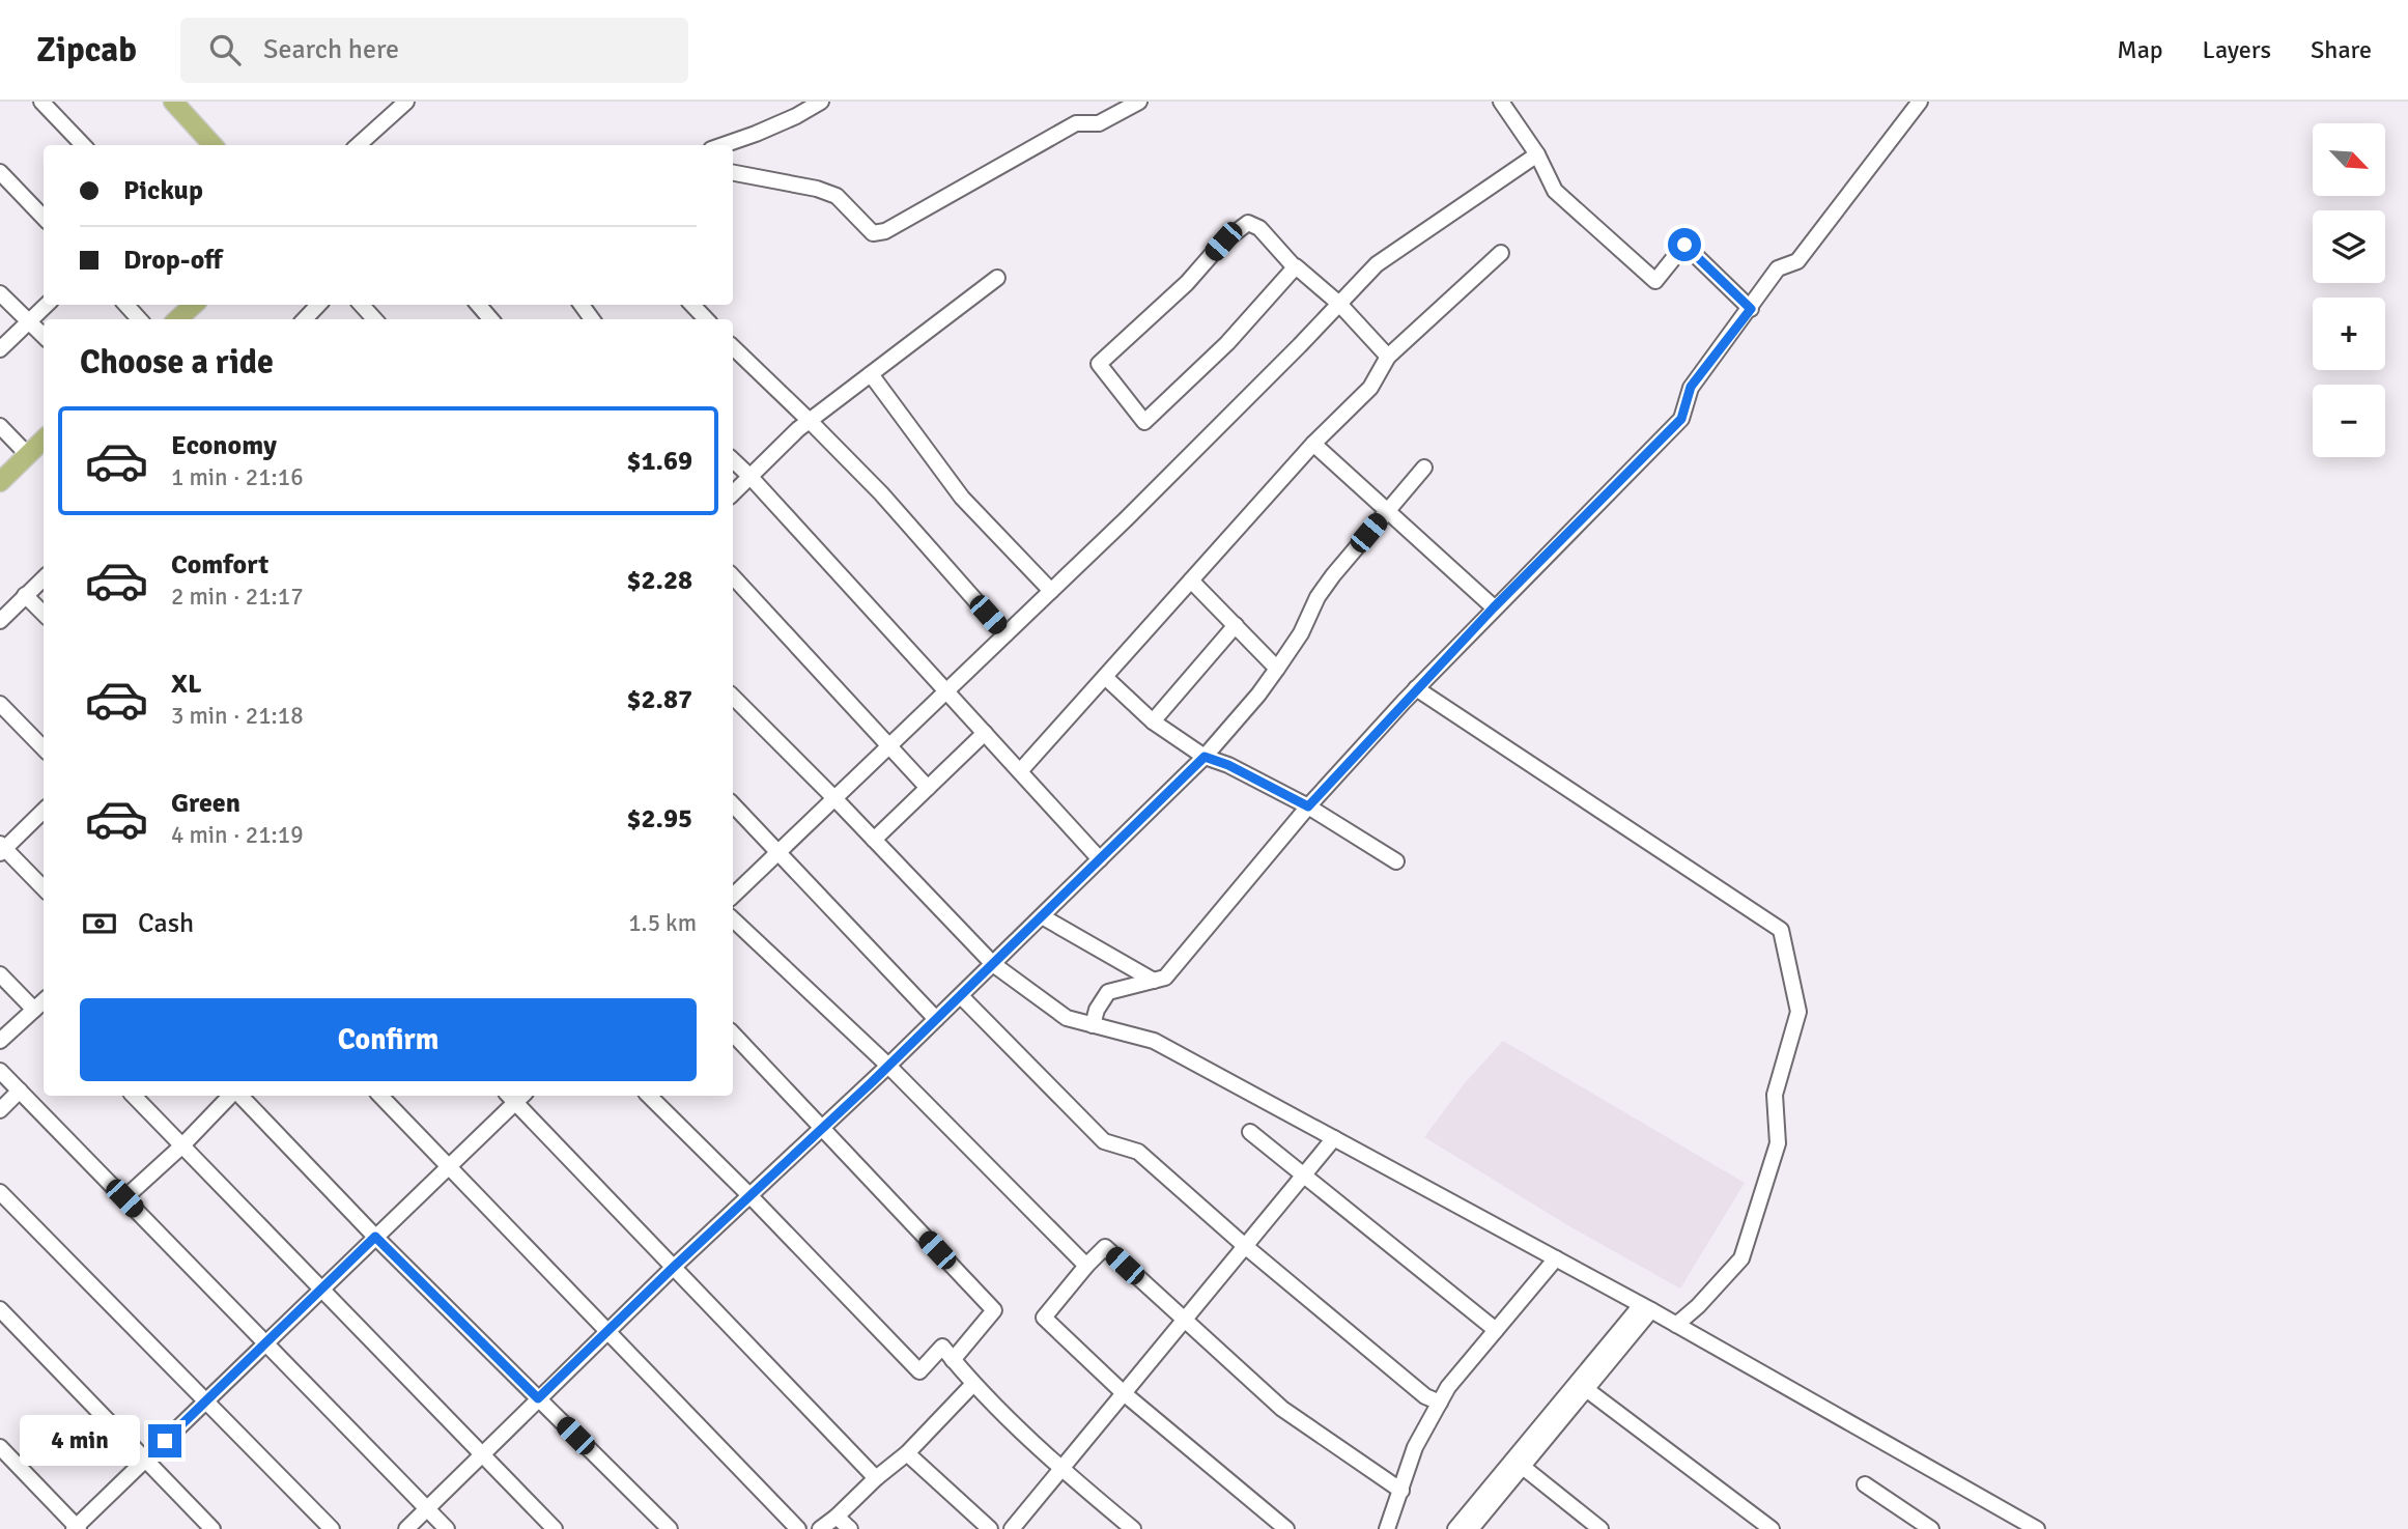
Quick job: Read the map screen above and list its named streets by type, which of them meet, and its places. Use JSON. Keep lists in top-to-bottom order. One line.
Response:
{"north":"bottom right","page":{"header":"Zipcab","search":"Search here","nav":["Map","Layers","Share"],"map_buttons":["+","−"],"banner":["Pickup","Drop-off"],"heading":"Choose a ride","list":[{"name":"Economy","note":"1 min · 21:16","value":"$1.69"},{"name":"Comfort","note":"2 min · 21:17","value":"$2.28"},{"name":"XL","note":"3 min · 21:18","value":"$2.87"},{"name":"Green","note":"4 min · 21:19","value":"$2.95"}],"pay":["Cash","1.5 km"],"buttons":"Confirm","bubble":"4 min"}}
